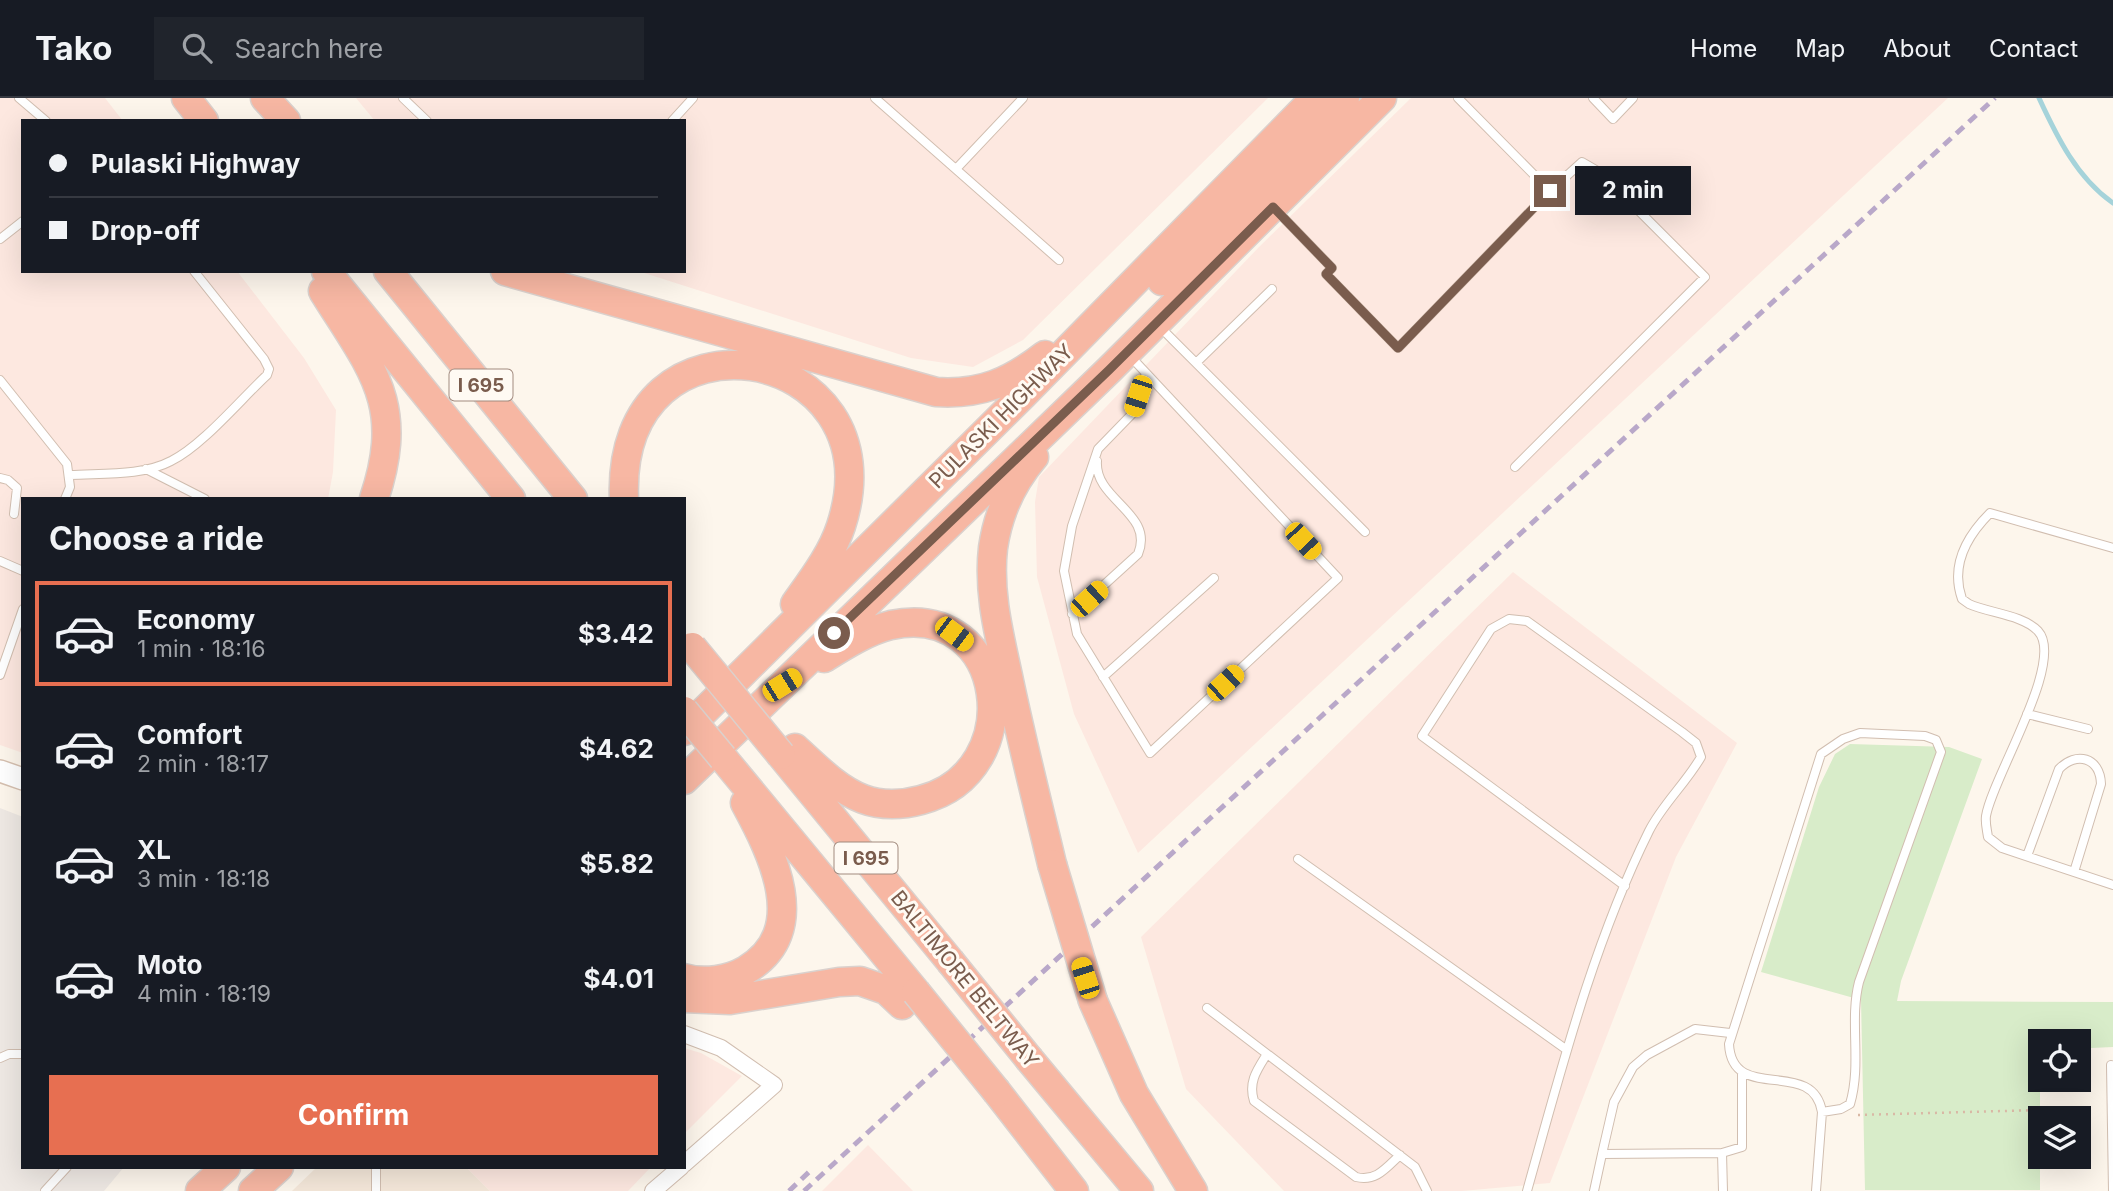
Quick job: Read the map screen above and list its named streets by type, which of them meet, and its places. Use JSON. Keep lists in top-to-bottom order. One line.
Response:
{"streets":{"highway":["I 695","PULASKI HIGHWAY","BALTIMORE BELTWAY"]},"page":{"header":"Tako","search":"Search here","nav":["Home","Map","About","Contact"],"banner":["Pulaski Highway","Drop-off"],"bubble":"2 min","heading":"Choose a ride","list":[{"name":"Economy","note":"1 min · 18:16","value":"$3.42"},{"name":"Comfort","note":"2 min · 18:17","value":"$4.62"},{"name":"XL","note":"3 min · 18:18","value":"$5.82"},{"name":"Moto","note":"4 min · 18:19","value":"$4.01"}],"buttons":"Confirm"}}
